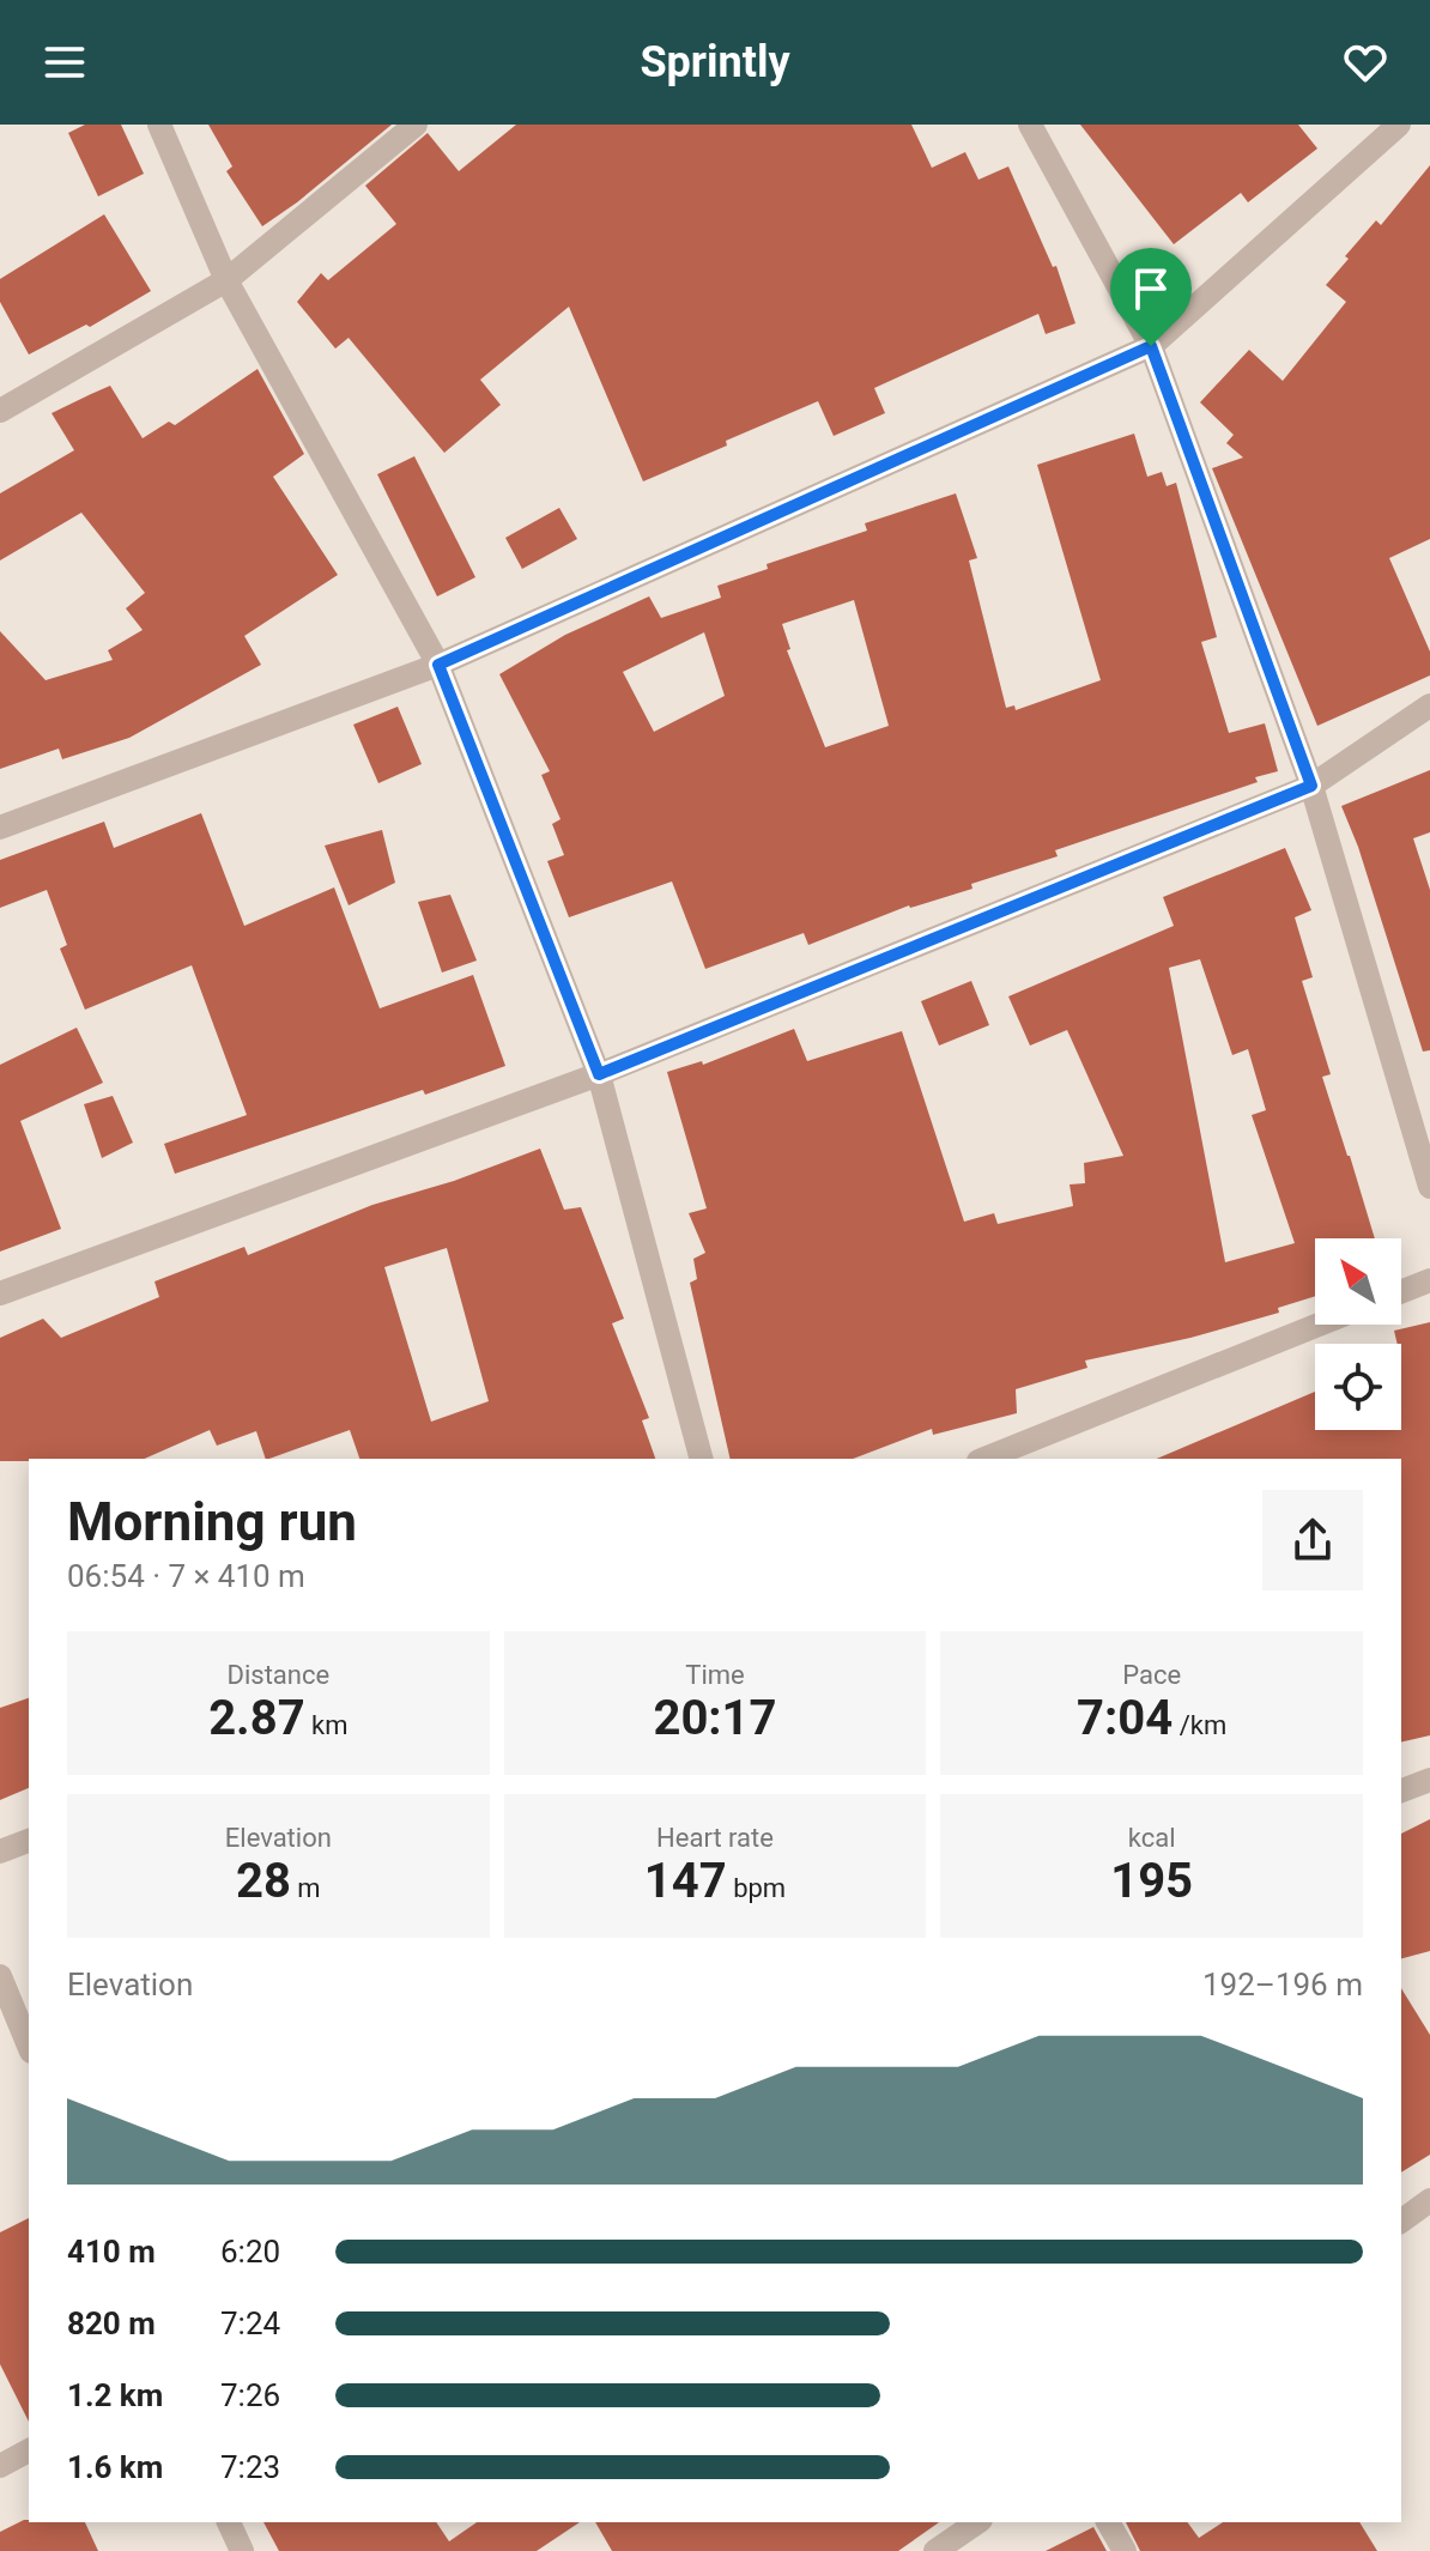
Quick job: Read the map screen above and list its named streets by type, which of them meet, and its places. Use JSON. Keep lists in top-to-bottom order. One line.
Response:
{"north":"top left","page":{"header":"Sprintly","heading":["Morning run","06:54 · 7 × 410 m"],"stats":[["Distance","2.87 km"],["Time","20:17"],["Pace","7:04 /km"],["Elevation","28 m"],["Heart rate","147 bpm"],["kcal","195"]],"chart":["Elevation","192–196 m"],"list":[{"name":"410 m","note":"6:20"},{"name":"820 m","note":"7:24"},{"name":"1.2 km","note":"7:26"},{"name":"1.6 km","note":"7:23"}]}}
